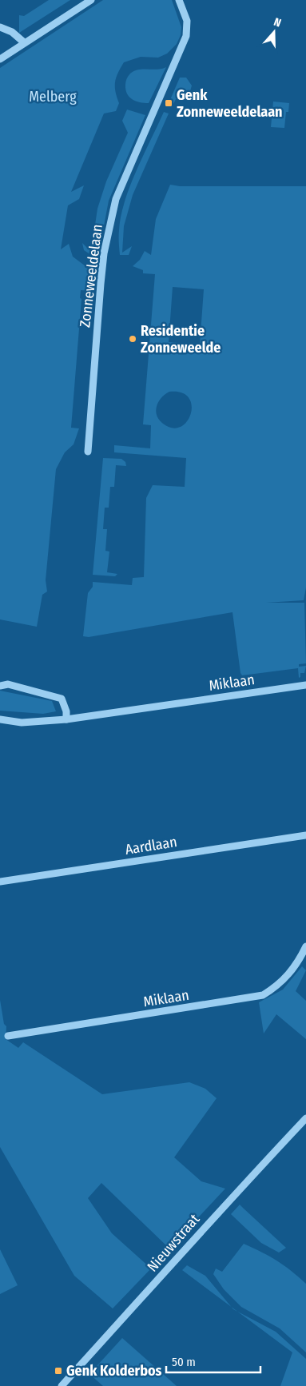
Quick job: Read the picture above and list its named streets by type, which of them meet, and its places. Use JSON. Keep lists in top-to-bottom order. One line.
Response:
{"streets":{"street":["Zonneweeldelaan","Miklaan","Aardlaan","Nieuwstraat"]},"parks":["Melberg"],"places":{"transit":["Genk Zonneweeldelaan","Genk Kolderbos"],"other":["Residentie Zonneweelde"]},"scale_bar":"50 m","north":"top"}
